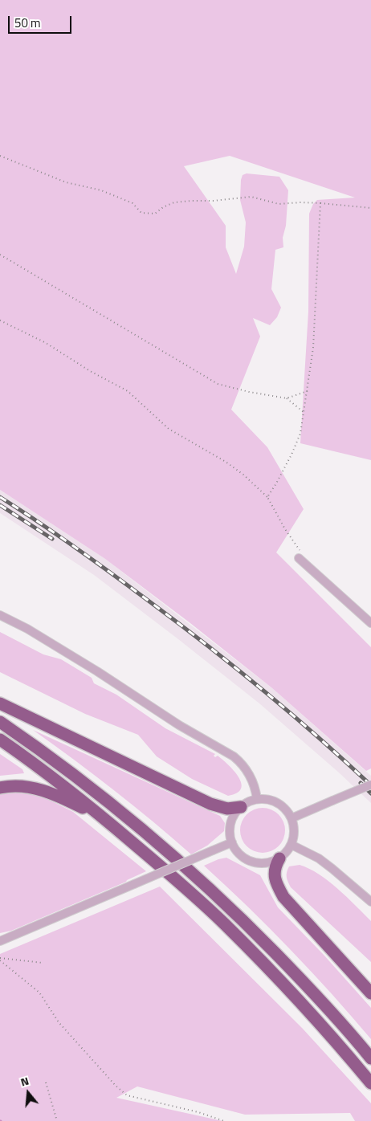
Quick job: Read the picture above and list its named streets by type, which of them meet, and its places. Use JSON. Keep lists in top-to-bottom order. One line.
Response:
{"scale_bar":"50 m","north":"top"}
